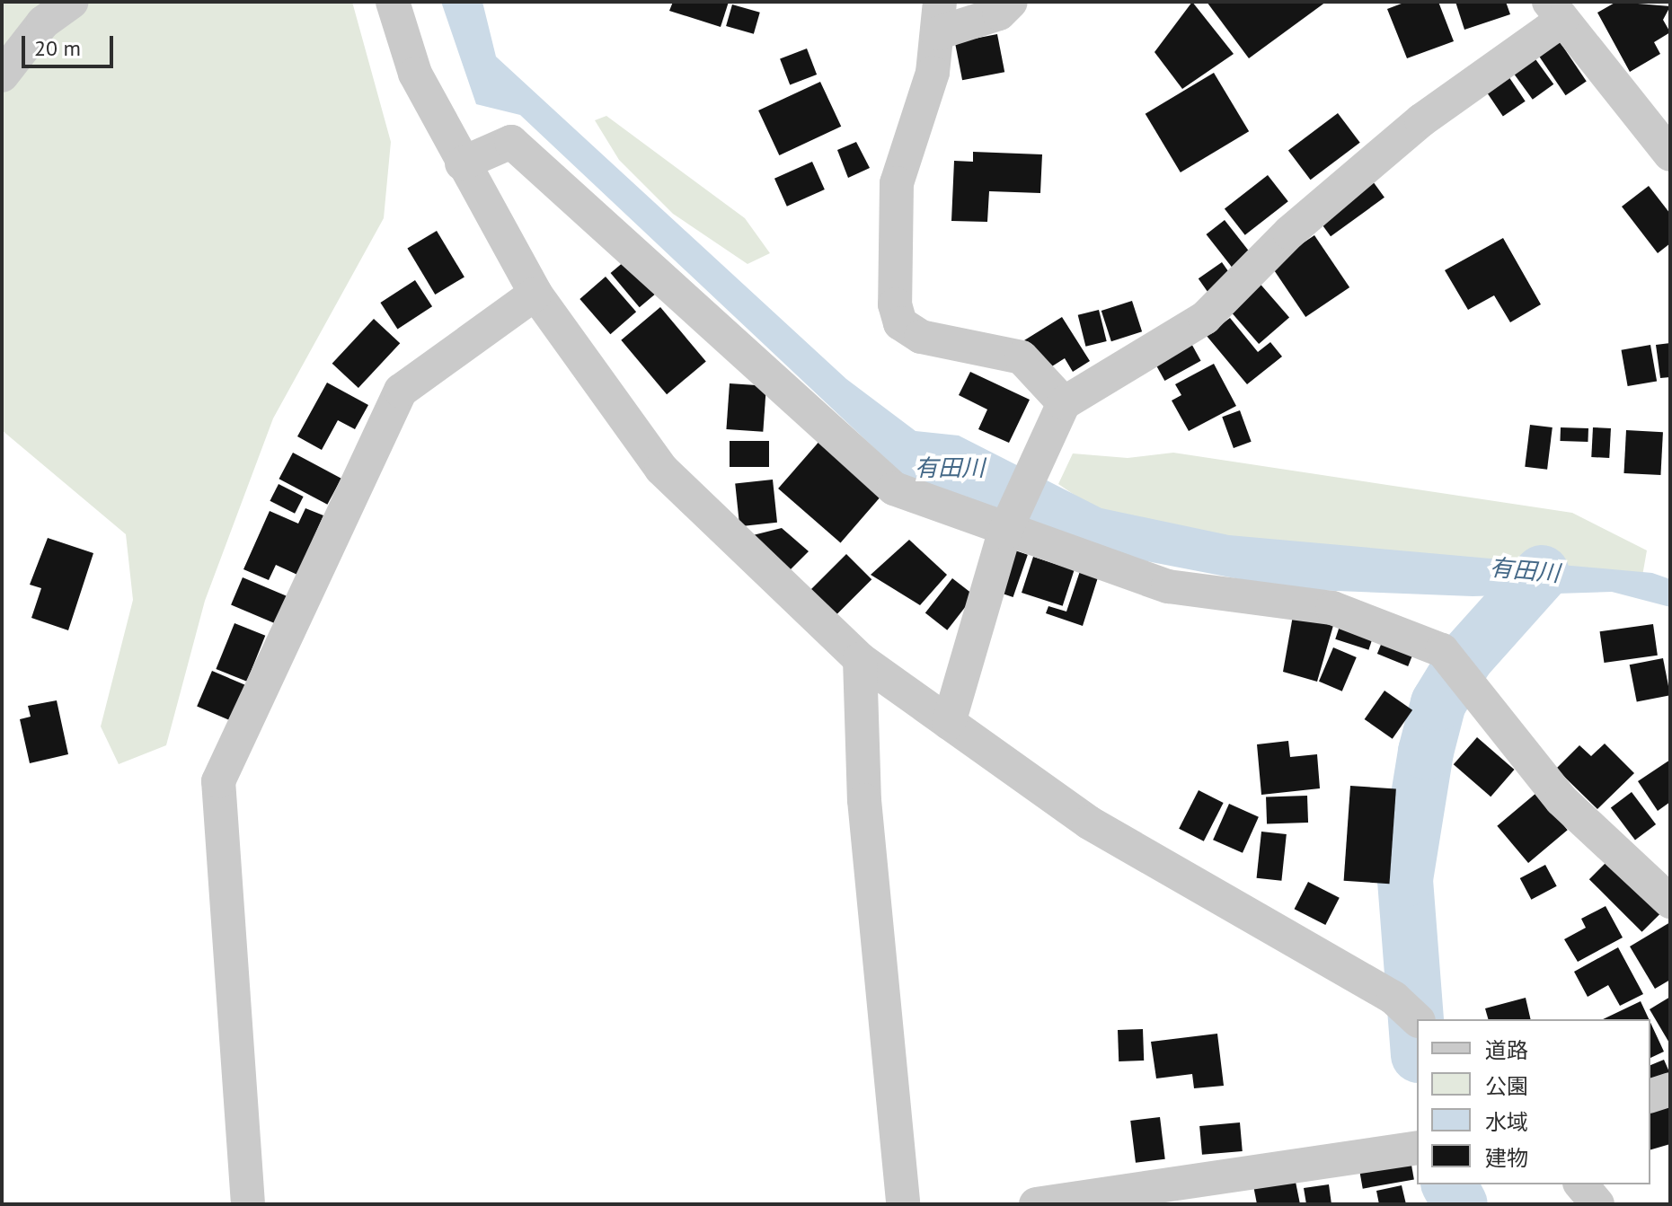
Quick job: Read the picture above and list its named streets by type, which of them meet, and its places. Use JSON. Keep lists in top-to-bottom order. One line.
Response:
{"water":["有田川"],"legend":["道路","公園","水域","建物"],"scale_bar":"20 m"}
